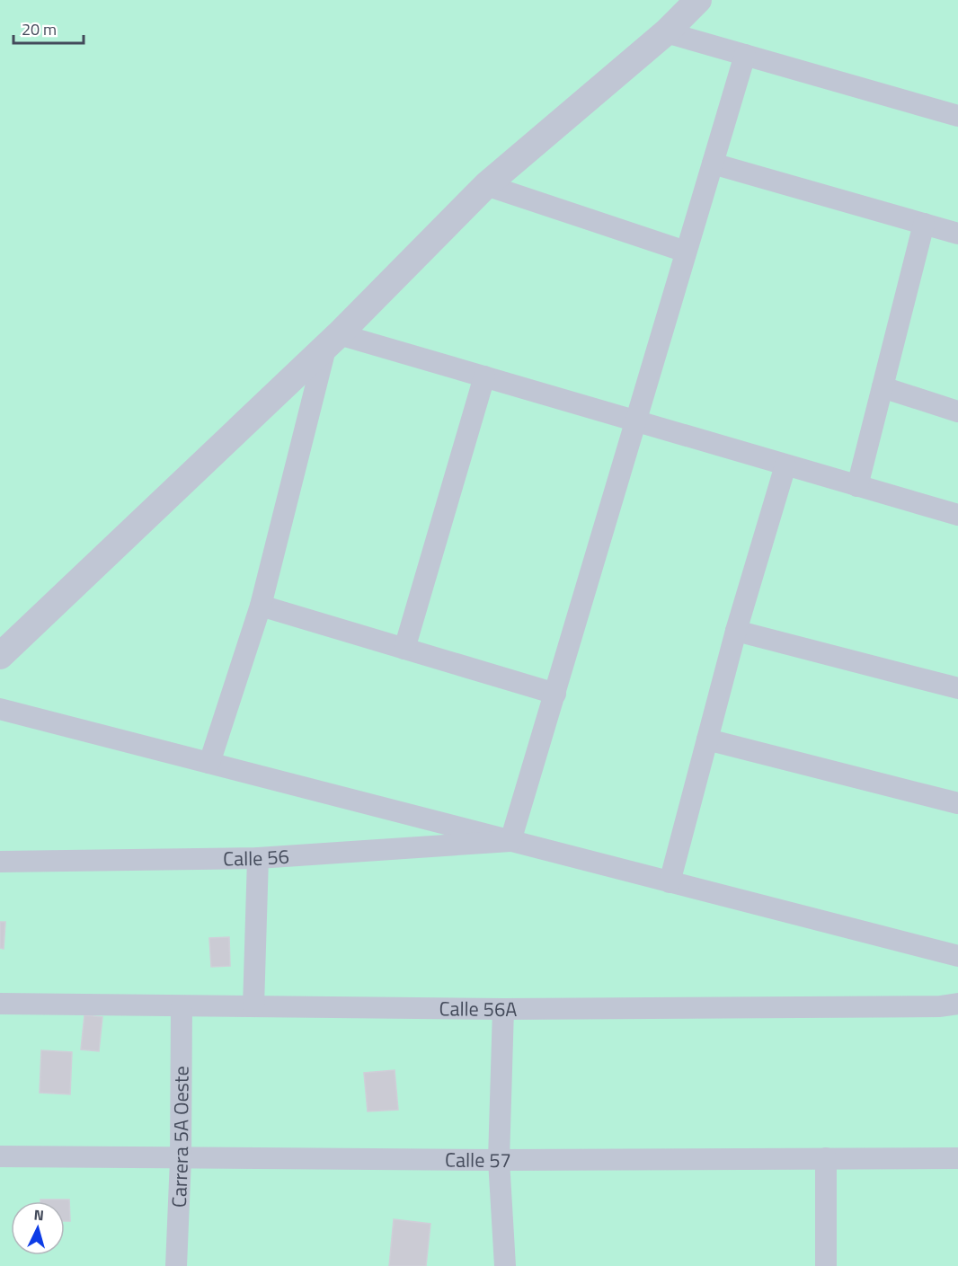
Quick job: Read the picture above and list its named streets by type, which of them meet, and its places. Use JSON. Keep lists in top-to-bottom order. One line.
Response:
{"streets":{"street":["Calle 56","Calle 56A","Carrera 5A Oeste","Calle 57"]},"crossings":[["Calle 56A","Carrera 5A Oeste"],["Carrera 5A Oeste","Calle 57"]],"scale_bar":"20 m","north":"top"}
